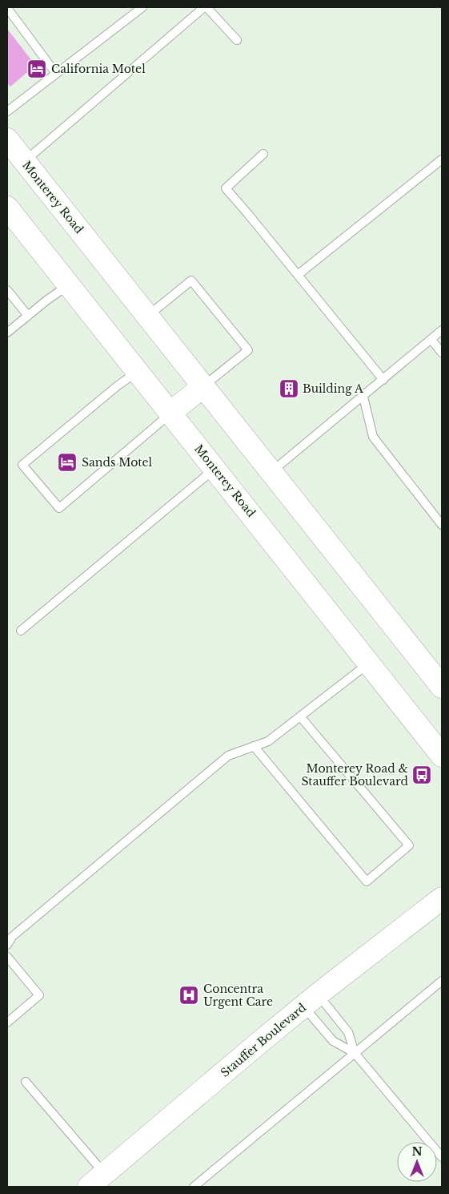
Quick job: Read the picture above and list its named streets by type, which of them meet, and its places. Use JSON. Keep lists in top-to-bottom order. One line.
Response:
{"streets":{"main road":["Monterey Road","Stauffer Boulevard"]},"places":{"hotel":["California Motel","Sands Motel"],"building":["Building A"],"bus stop":["Monterey Road & Stauffer Boulevard"],"hospital":["Concentra Urgent Care"]},"north":"top"}
